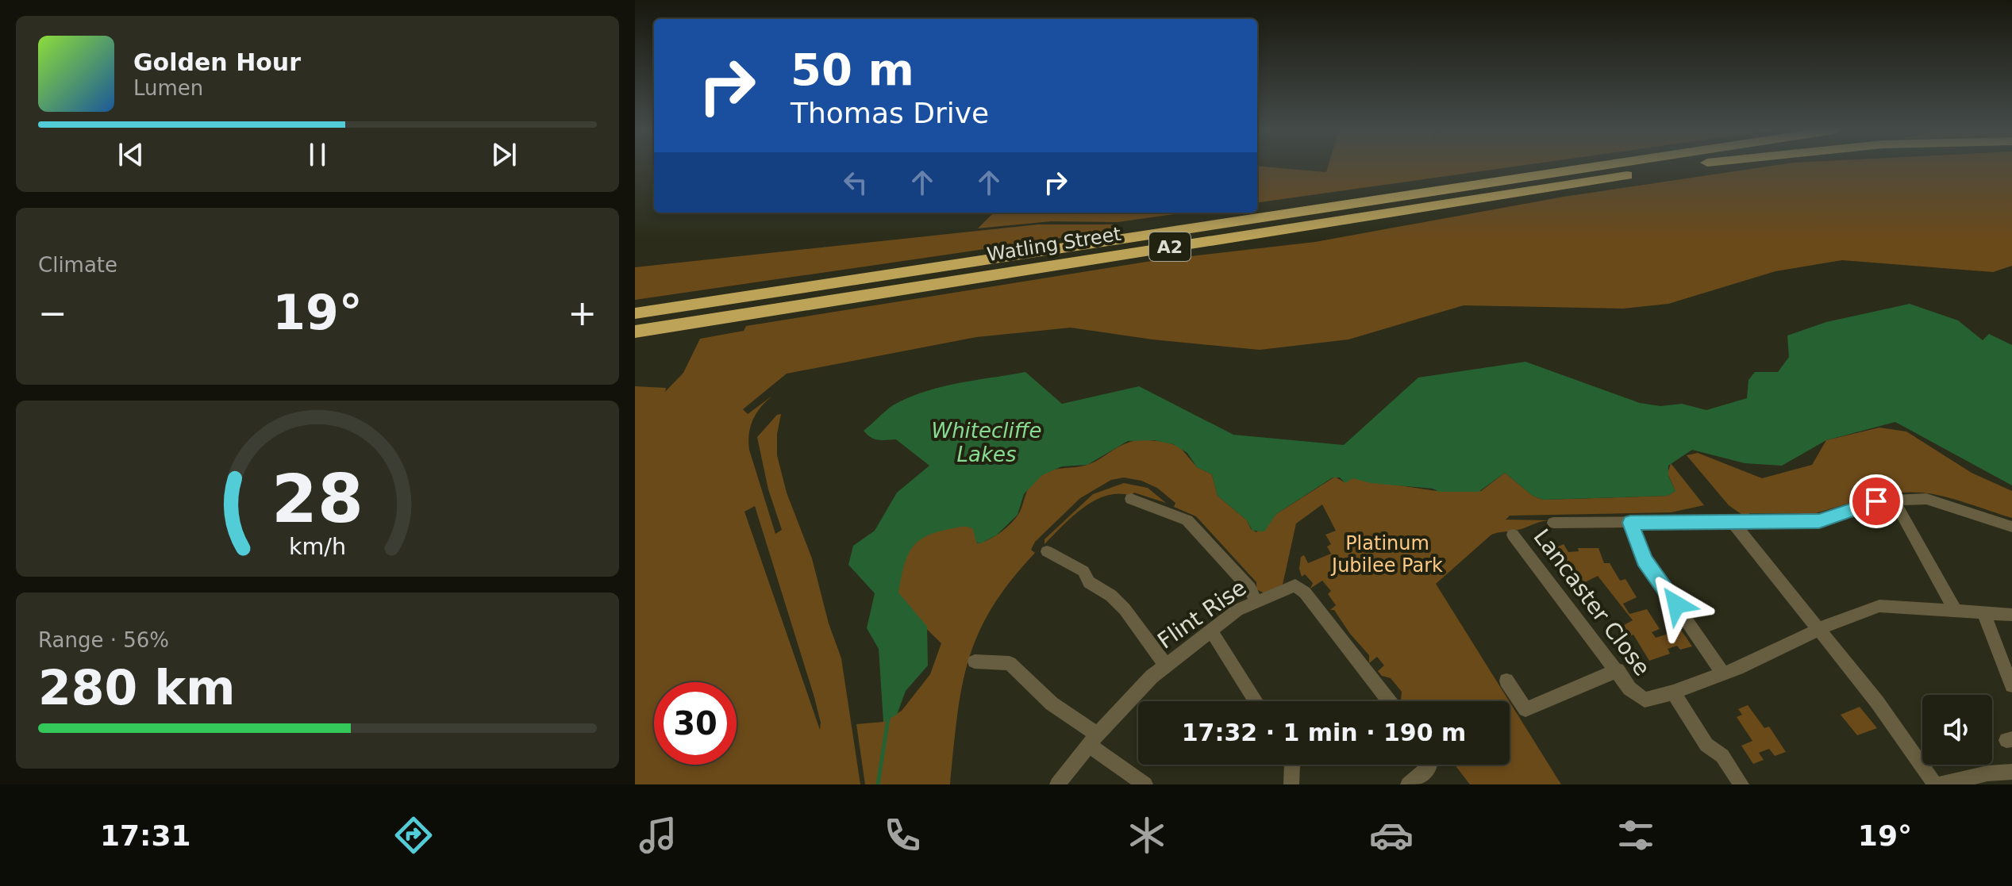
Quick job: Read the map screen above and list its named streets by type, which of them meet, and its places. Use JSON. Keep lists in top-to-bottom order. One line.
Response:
{"streets":{"highway":["Watling Street","A2"],"street":["Lancaster Close","Flint Rise"]},"water":["Whitecliffe Lakes"],"parks":["Platinum Jubilee Park"],"page":{"turn":["50 m","Thomas Drive"],"song":["Golden Hour","Lumen"],"tile":["Climate",["Range · 56%","280 km"]],"heat":["−","19°","+"],"limit":"30","trip":"17:32 · 1 min · 190 m","tabs":["17:31","19°"],"gauge":["28","km/h"]}}
